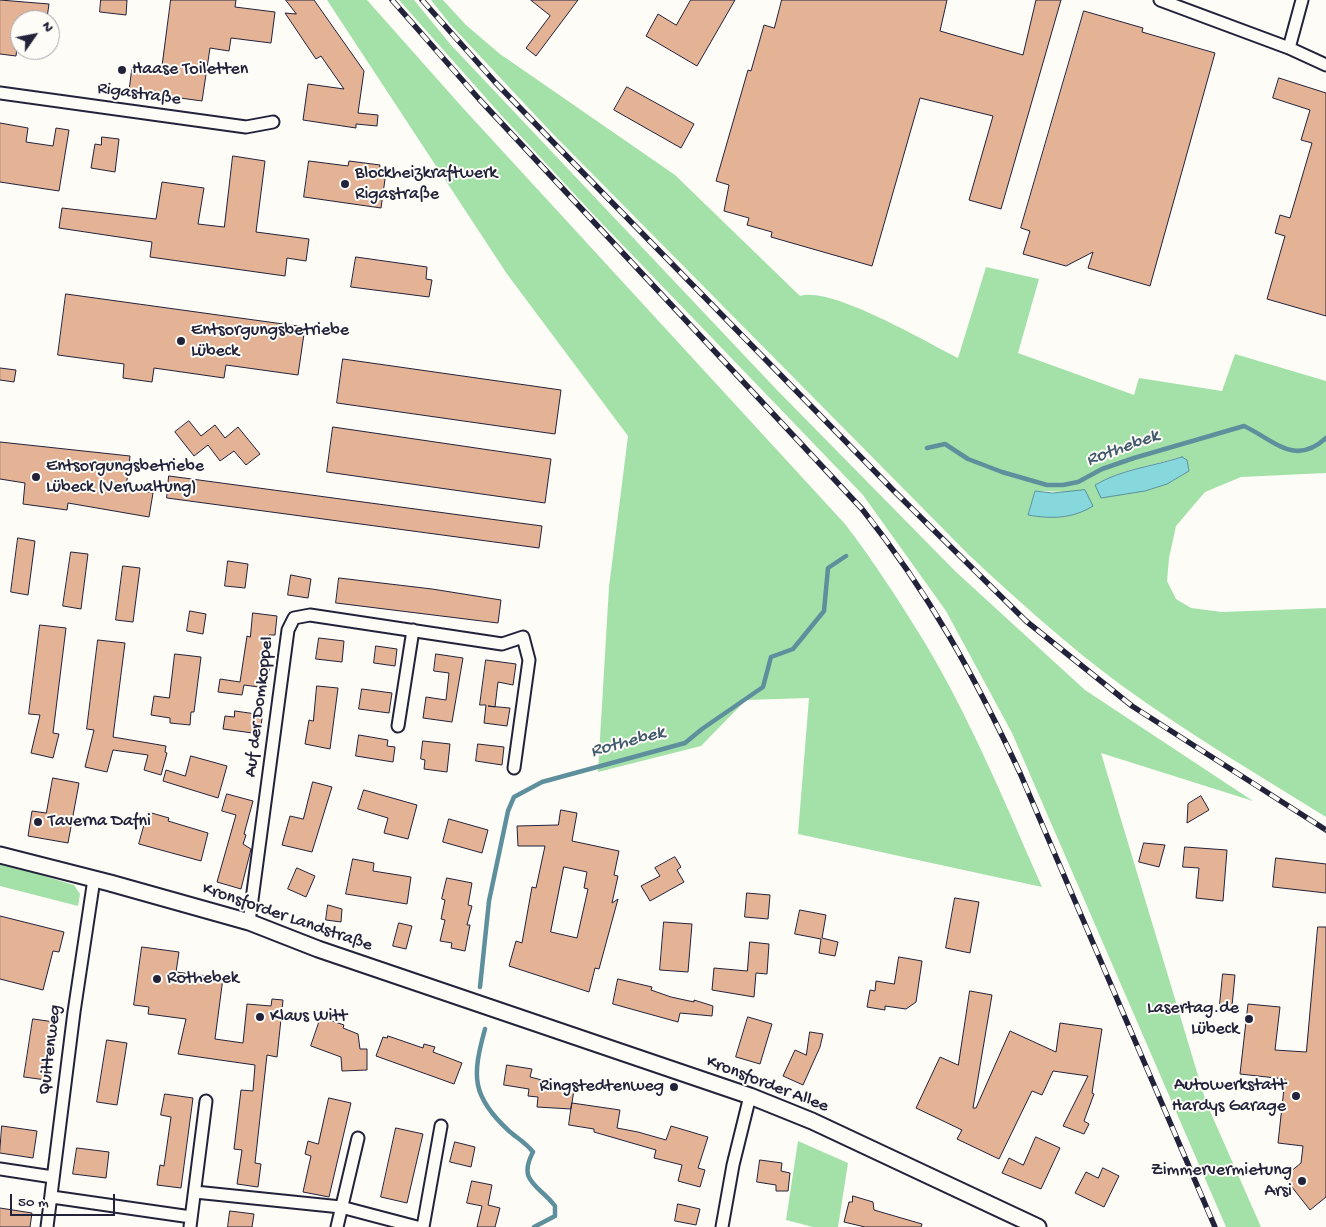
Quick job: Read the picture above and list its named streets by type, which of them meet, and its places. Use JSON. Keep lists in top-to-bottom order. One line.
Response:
{"streets":{"main road":["Kronsforder Landstraße","Kronsforder Allee"],"street":["Rigastraße","Auf der Domkoppel","Quittenweg"]},"crossings":[["Auf der Domkoppel","Kronsforder Landstraße"],["Kronsforder Landstraße","Quittenweg"],["Kronsforder Landstraße","Kronsforder Allee"]],"water":["Rothebek"],"places":["Haase Toiletten","Blockheizkraftwerk Rigastraße","Entsorgungsbetriebe Lübeck","Entsorgungsbetriebe Lübeck (Verwaltung)","Taverna Dafni","Rothebek","Klaus Witt","Lasertag.de Lübeck","Ringstedtenweg","Autowerkstatt Hardys Garage","Zimmervermietung Arsi"],"scale_bar":"50 m","north":"top right"}
